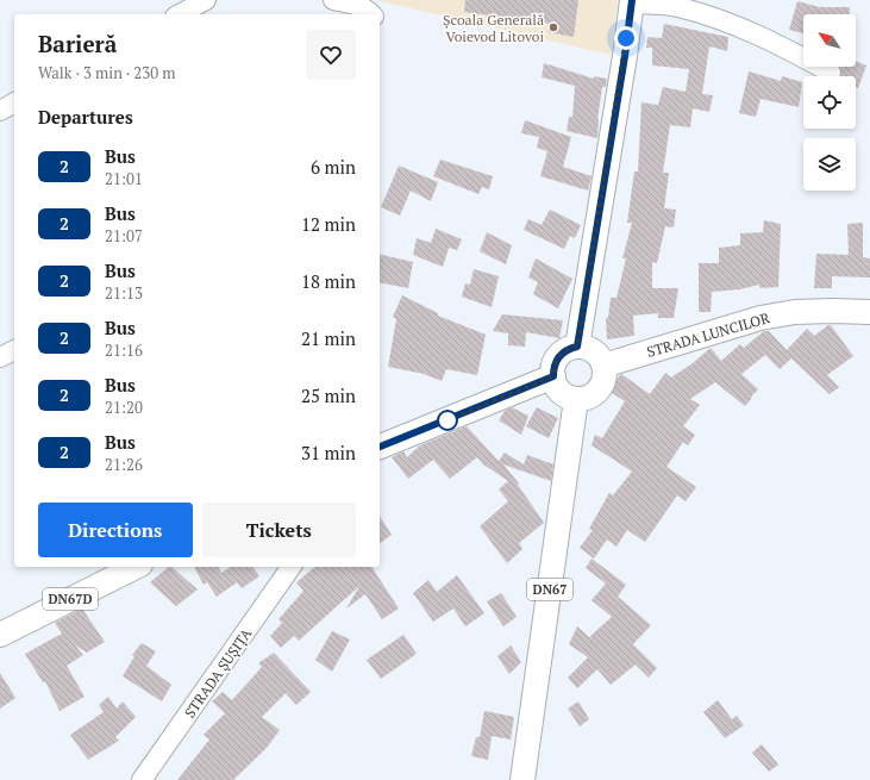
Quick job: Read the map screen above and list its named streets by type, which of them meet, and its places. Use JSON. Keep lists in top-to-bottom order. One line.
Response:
{"streets":{"main road":["STRADA LUNCILOR","DN67","DN67D"],"street":["STRADA ȘUȘIȚA"]},"crossings":[["STRADA LUNCILOR","DN67"]],"places":["Școala Generală Voievod Litovoi"],"lines":["bus line 2"],"north":"top left","page":{"heading":[["Barieră","Walk · 3 min · 230 m"],"Departures"],"list":[{"mark":"2","name":"Bus","note":"21:01","value":"6 min"},{"mark":"2","name":"Bus","note":"21:07","value":"12 min"},{"mark":"2","name":"Bus","note":"21:13","value":"18 min"},{"mark":"2","name":"Bus","note":"21:16","value":"21 min"},{"mark":"2","name":"Bus","note":"21:20","value":"25 min"},{"mark":"2","name":"Bus","note":"21:26","value":"31 min"}],"buttons":["Directions","Tickets"]}}
